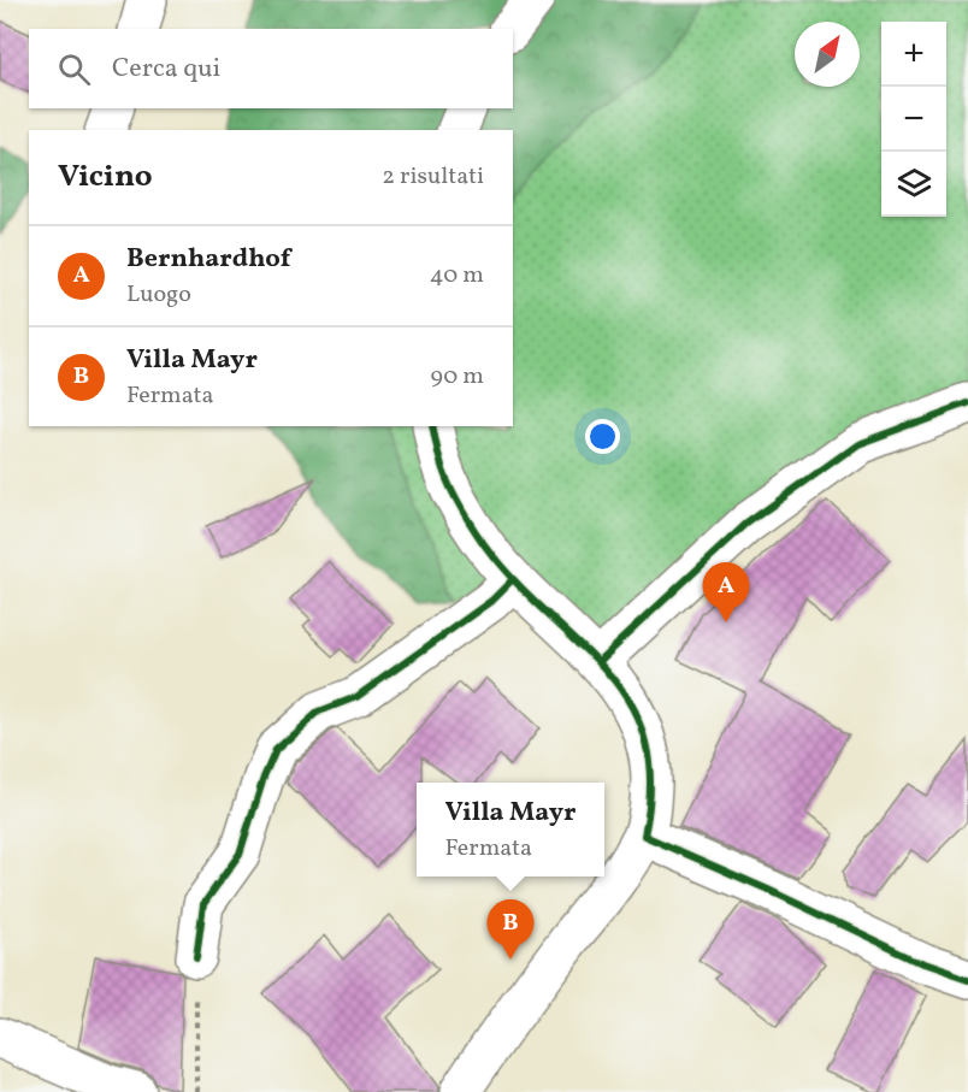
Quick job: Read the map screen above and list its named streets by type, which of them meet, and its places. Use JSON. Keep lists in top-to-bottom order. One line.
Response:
{"north":"top right","page":{"map_buttons":["+","−"],"search":"Cerca qui","heading":["Vicino","2 risultati"],"list":[{"mark":"A","name":"Bernhardhof","note":"Luogo","value":"40 m"},{"mark":"B","name":"Villa Mayr","note":"Fermata","value":"90 m"}],"pins":["A","B"],"popup":["Villa Mayr","Fermata"]}}
